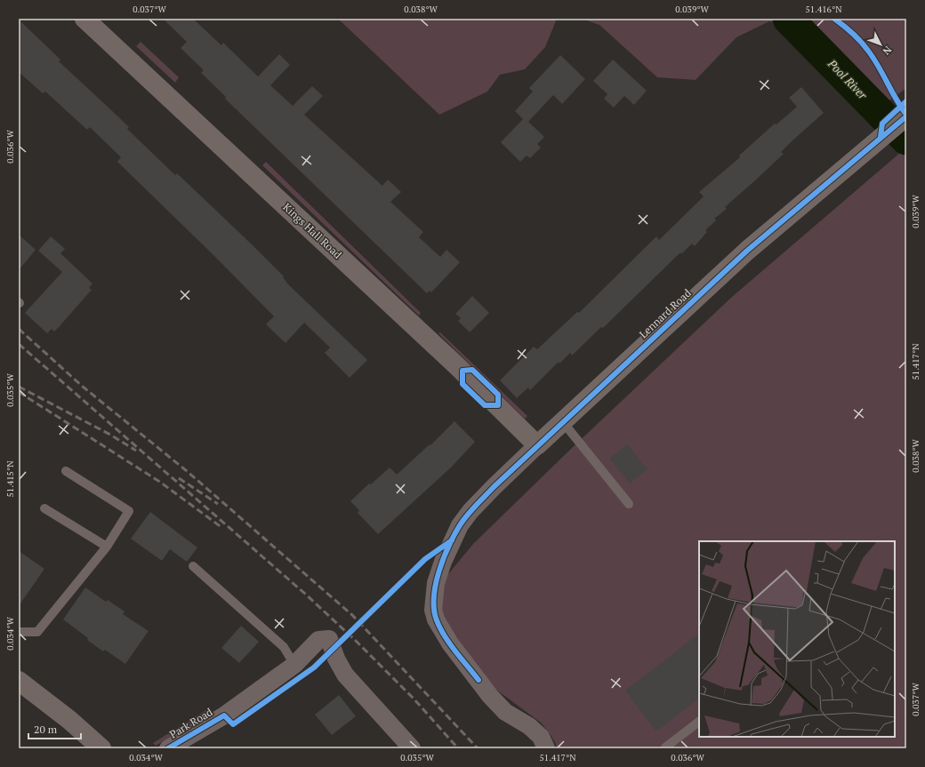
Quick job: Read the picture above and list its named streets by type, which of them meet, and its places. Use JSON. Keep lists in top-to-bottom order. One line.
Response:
{"streets":{"street":["Kings Hall Road","Lennard Road","Park Road"]},"crossings":[["Kings Hall Road","Lennard Road"]],"water":["Pool River"],"scale_bar":"20 m","north":"bottom right","coordinates":["0.037°W","0.038°W","0.039°W","51.416°N","0.036°W","51.417°N","0.035°W","51.415°N","0.034°W"]}
